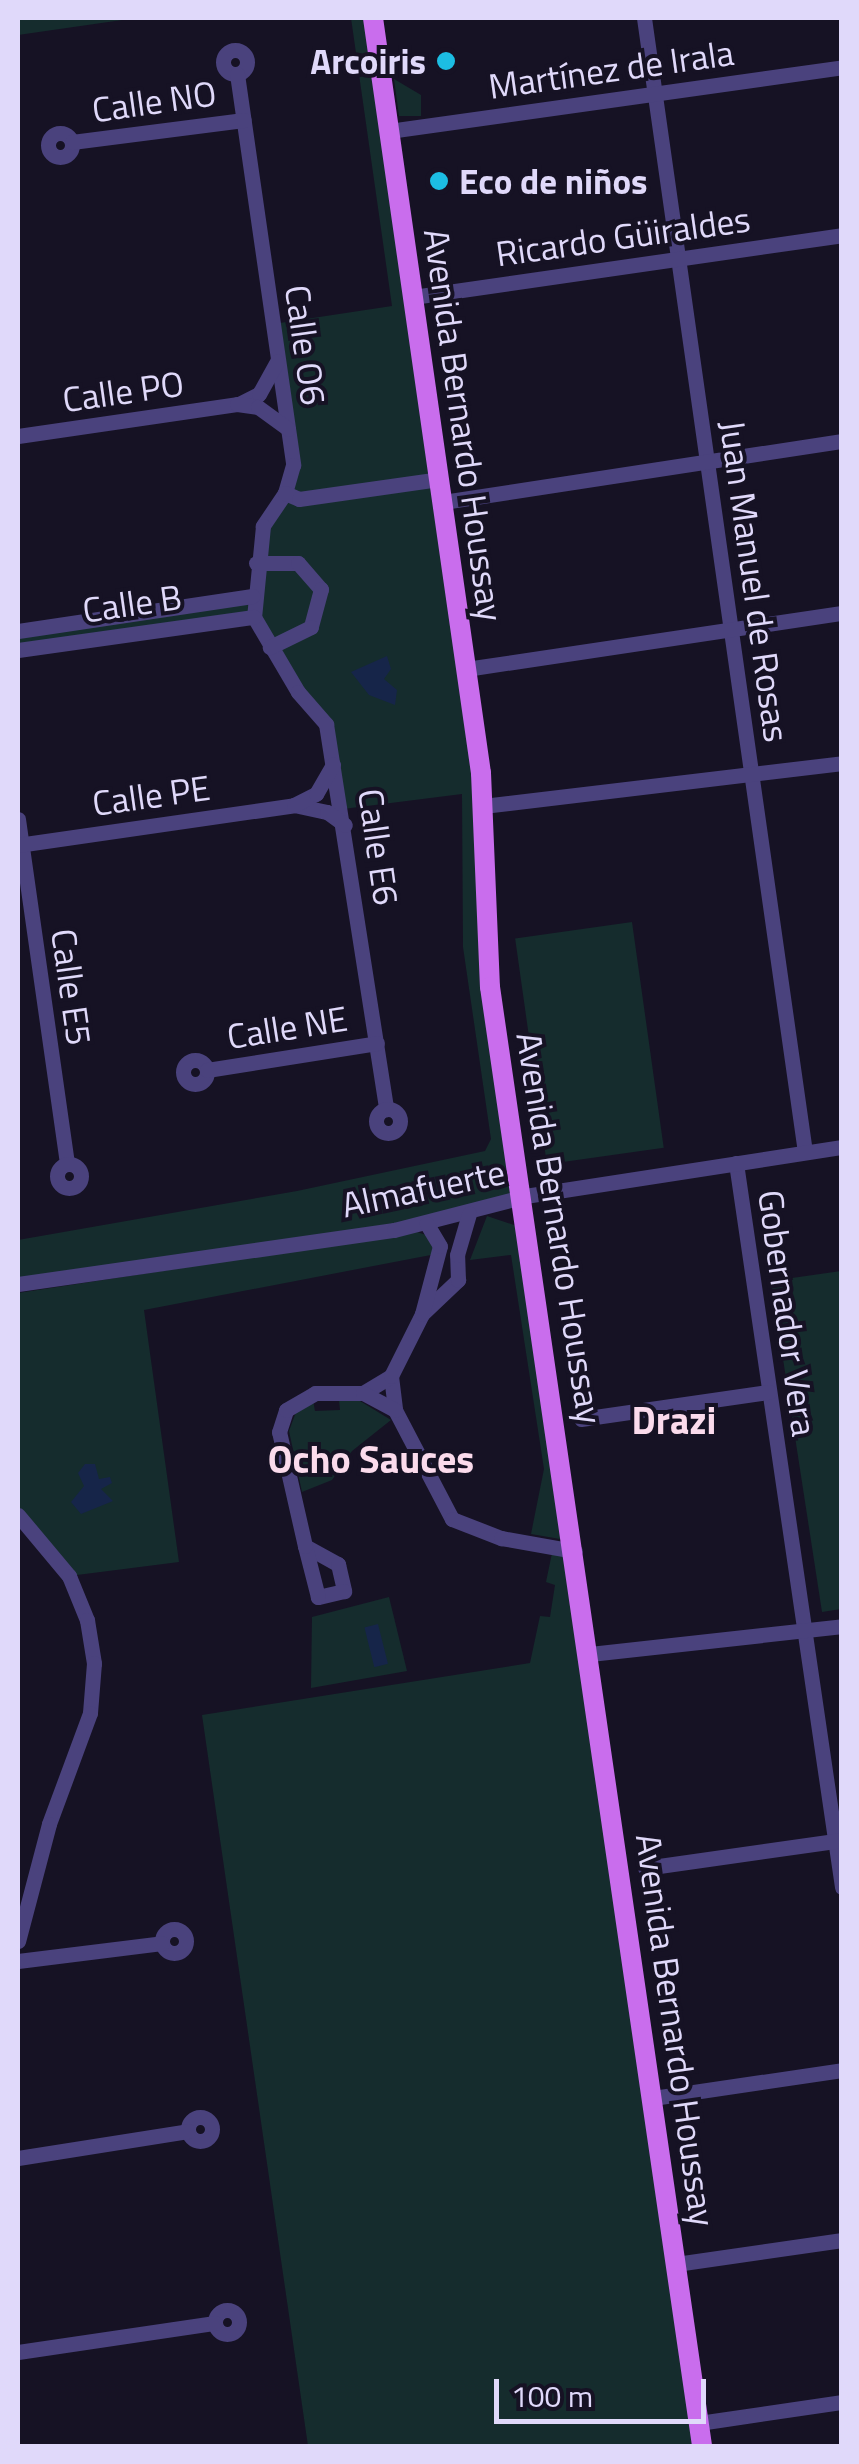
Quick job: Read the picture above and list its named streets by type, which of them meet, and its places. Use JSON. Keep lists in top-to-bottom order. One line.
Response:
{"streets":{"main road":["Avenida Bernardo Houssay"],"street":["Martínez de Irala","Calle NO","Ricardo Güiraldes","Calle O6","Calle PO","Juan Manuel de Rosas","Calle B","Calle PE","Calle E6","Calle E5","Calle NE","Almafuerte","Gobernador Vera"]},"crossings":[["Martínez de Irala","Avenida Bernardo Houssay"],["Martínez de Irala","Juan Manuel de Rosas"],["Calle NO","Calle O6"],["Ricardo Güiraldes","Avenida Bernardo Houssay"],["Ricardo Güiraldes","Juan Manuel de Rosas"],["Calle O6","Calle PO"],["Calle O6","Calle B"],["Calle O6","Calle E6"],["Avenida Bernardo Houssay","Almafuerte"],["Juan Manuel de Rosas","Almafuerte"],["Calle B","Calle E6"],["Calle PE","Calle E6"],["Calle PE","Calle E5"],["Calle E6","Calle NE"],["Almafuerte","Gobernador Vera"]],"districts":["Drazi","Ocho Sauces"],"places":["Arcoiris","Eco de niños"],"scale_bar":"100 m"}
